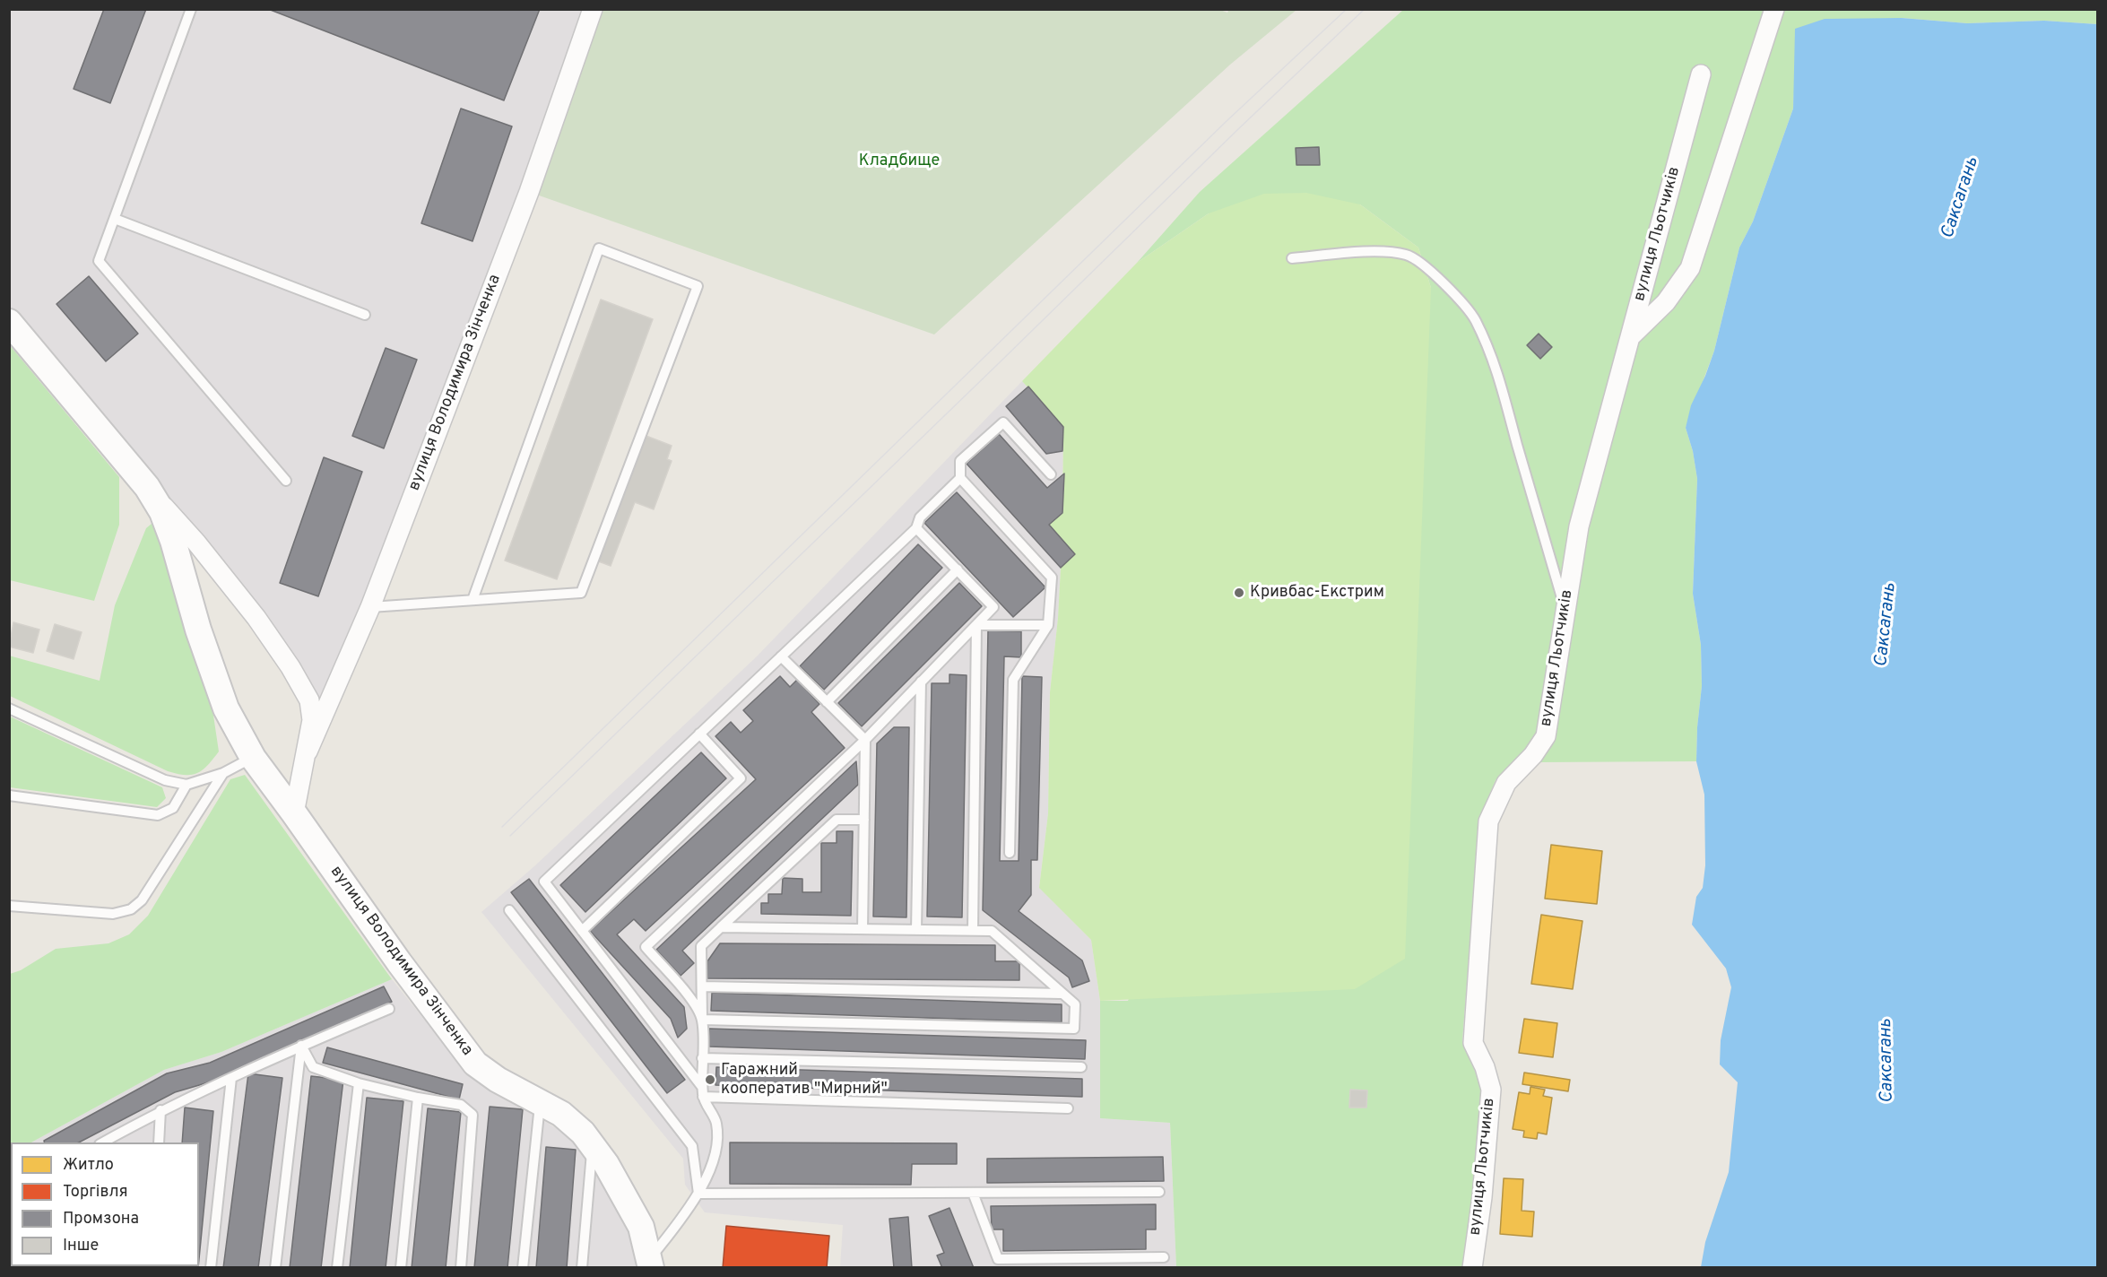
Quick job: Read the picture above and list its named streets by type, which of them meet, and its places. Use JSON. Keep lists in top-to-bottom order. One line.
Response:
{"streets":{"main road":["вулиця Володимира Зінченка"],"street":["вулиця Льотчиків"]},"water":["Саксагань"],"parks":["Кладбище"],"places":["Кривбас-Екстрим","Гаражний кооператив \"Мирний\""],"legend":["Житло","Торгівля","Промзона","Інше"]}
